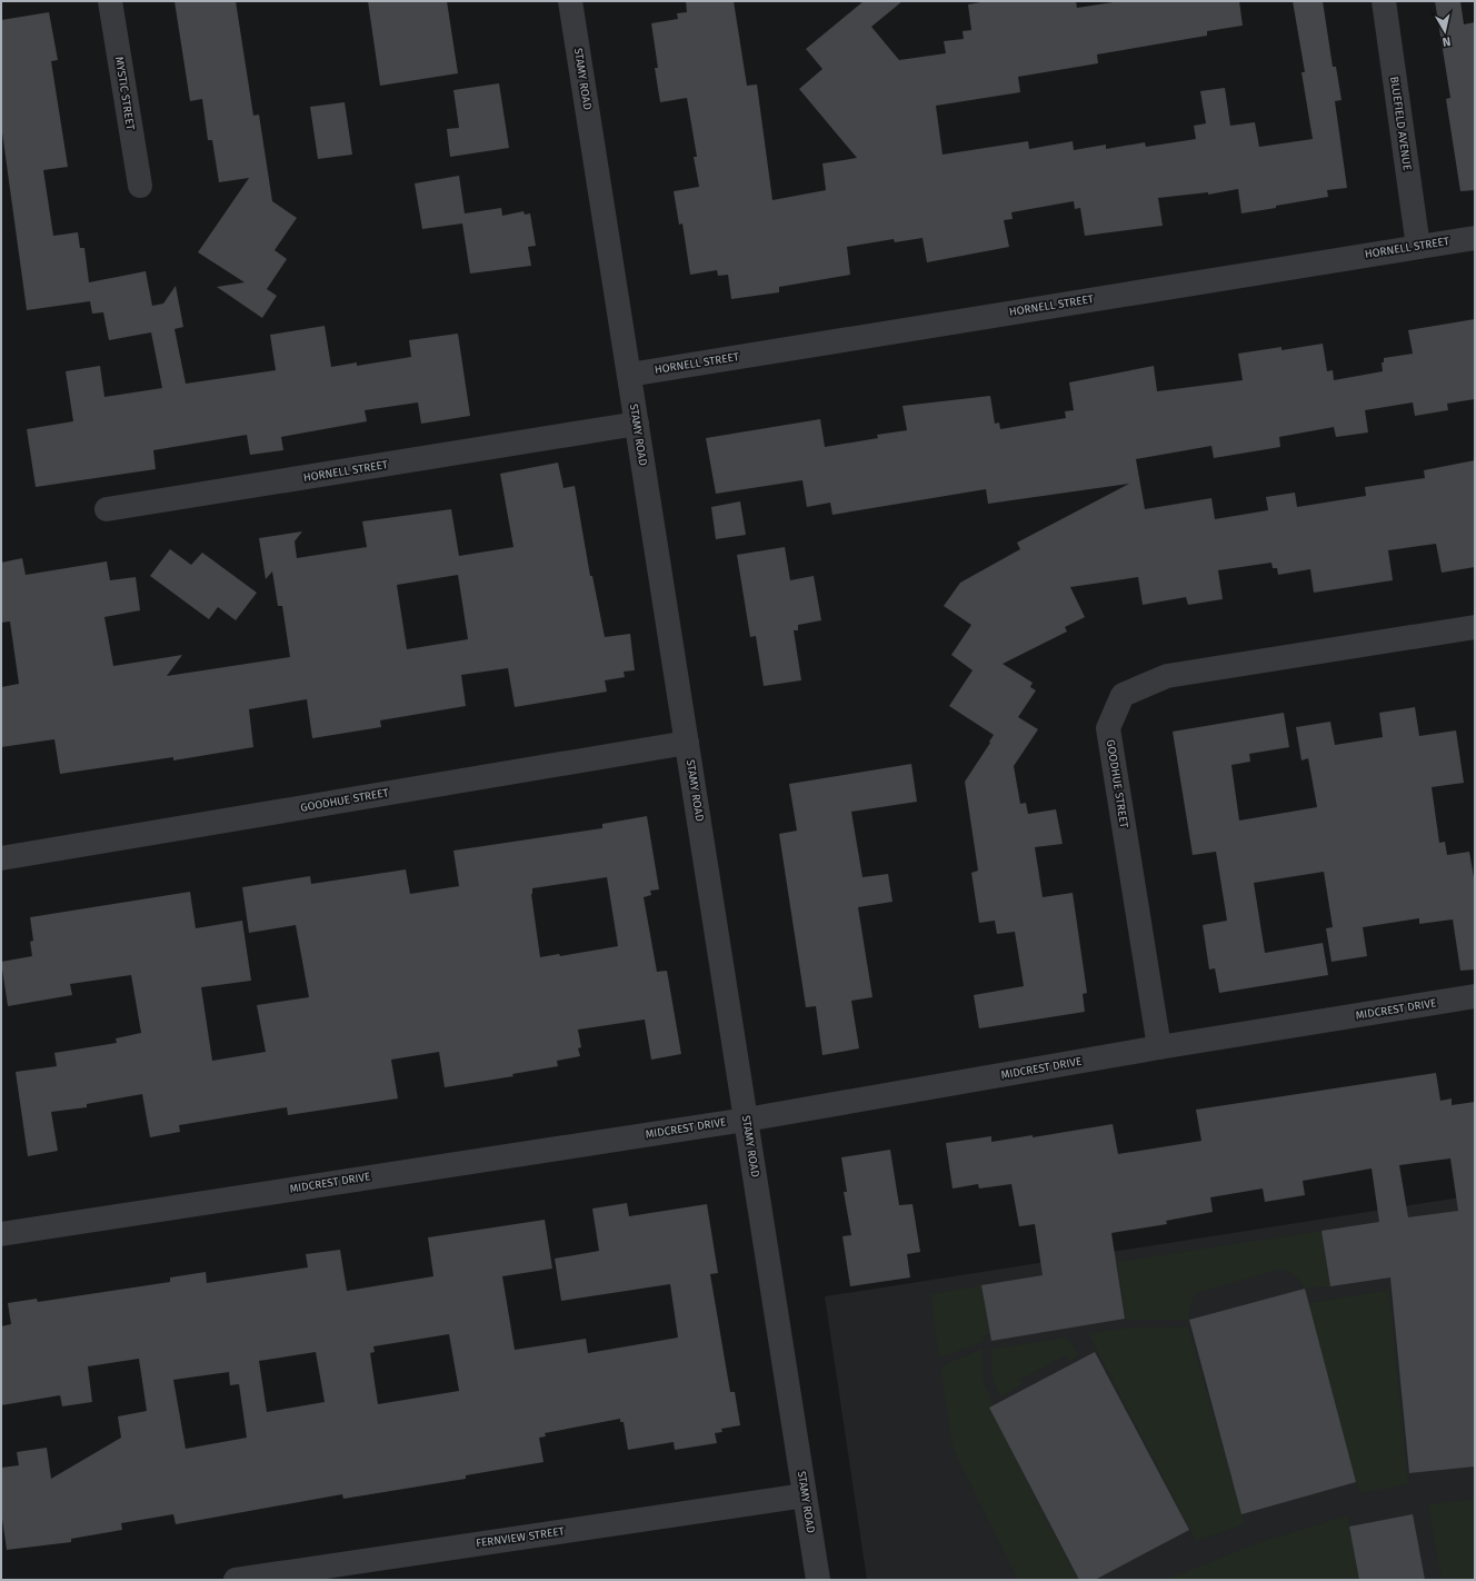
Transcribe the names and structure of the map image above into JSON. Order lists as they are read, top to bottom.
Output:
{
  "streets": {
    "street": [
      "STAMY ROAD",
      "MYSTIC STREET",
      "BLUEFIELD AVENUE",
      "HORNELL STREET",
      "GOODHUE STREET",
      "MIDCREST DRIVE",
      "FERNVIEW STREET"
    ]
  },
  "crossings": [
    ["STAMY ROAD", "HORNELL STREET"],
    ["STAMY ROAD", "GOODHUE STREET"],
    ["STAMY ROAD", "MIDCREST DRIVE"],
    ["STAMY ROAD", "FERNVIEW STREET"],
    ["BLUEFIELD AVENUE", "HORNELL STREET"],
    ["GOODHUE STREET", "MIDCREST DRIVE"]
  ],
  "north": "bottom"
}
